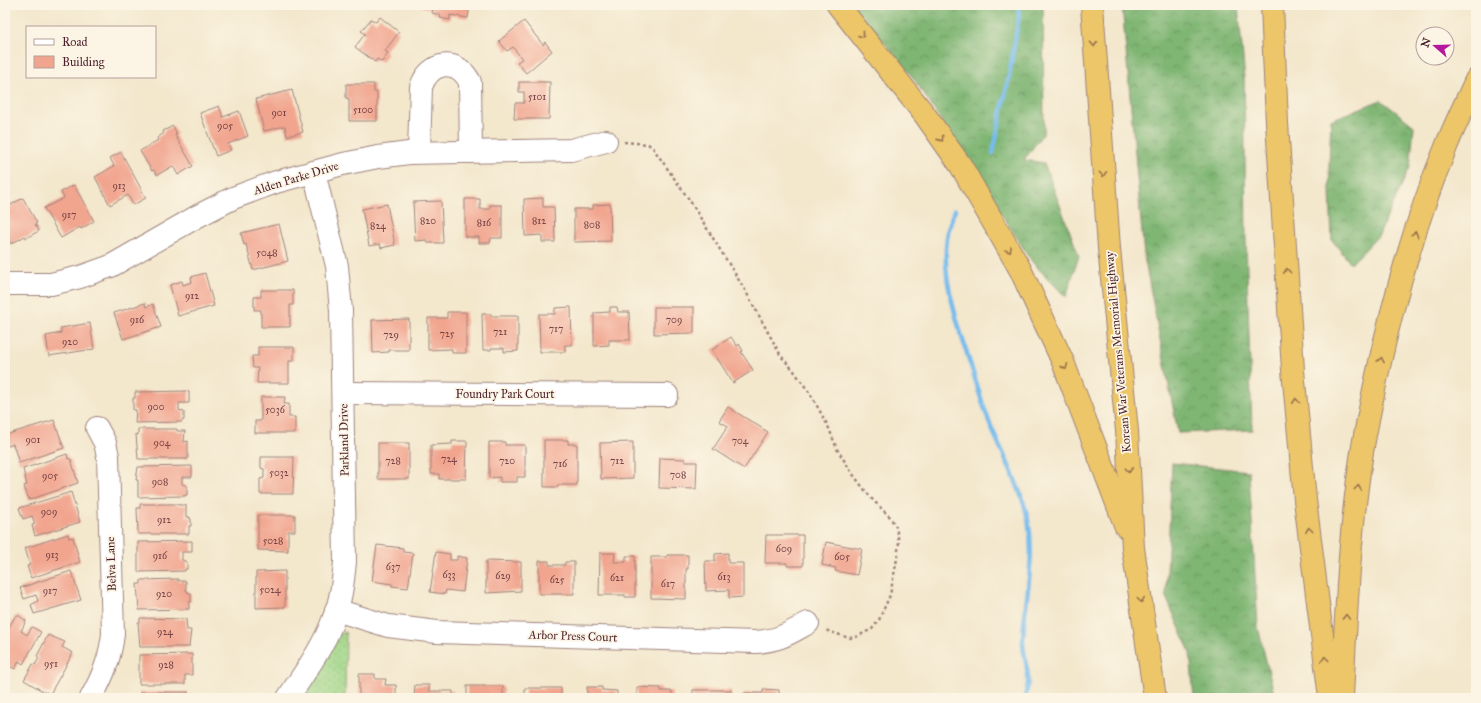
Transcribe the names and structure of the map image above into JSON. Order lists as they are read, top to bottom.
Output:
{
  "streets": {
    "highway": ["Korean War Veterans Memorial Highway"],
    "street": [
      "Alden Parke Drive",
      "Foundry Park Court",
      "Parkland Drive",
      "Belva Lane",
      "Arbor Press Court"
    ]
  },
  "crossings": [
    ["Alden Parke Drive", "Parkland Drive"],
    ["Foundry Park Court", "Parkland Drive"],
    ["Parkland Drive", "Arbor Press Court"]
  ],
  "house_numbers": [
    "5101",
    "5100",
    "901",
    "905",
    "913",
    "917",
    "820",
    "812",
    "816",
    "808",
    "824",
    "5048",
    "912",
    "916",
    "709",
    "717",
    "721",
    "725",
    "729",
    "920",
    "900",
    "5036",
    "901",
    "704",
    "904",
    "724",
    "728",
    "720",
    "712",
    "716",
    "5032",
    "708",
    "905",
    "908",
    "909",
    "912",
    "5028",
    "609",
    "913",
    "916",
    "605",
    "637",
    "633",
    "629",
    "613",
    "621",
    "625",
    "617",
    "5024",
    "917",
    "920",
    "924",
    "951",
    "928"
  ],
  "legend": ["Road", "Building"],
  "north": "left"
}
